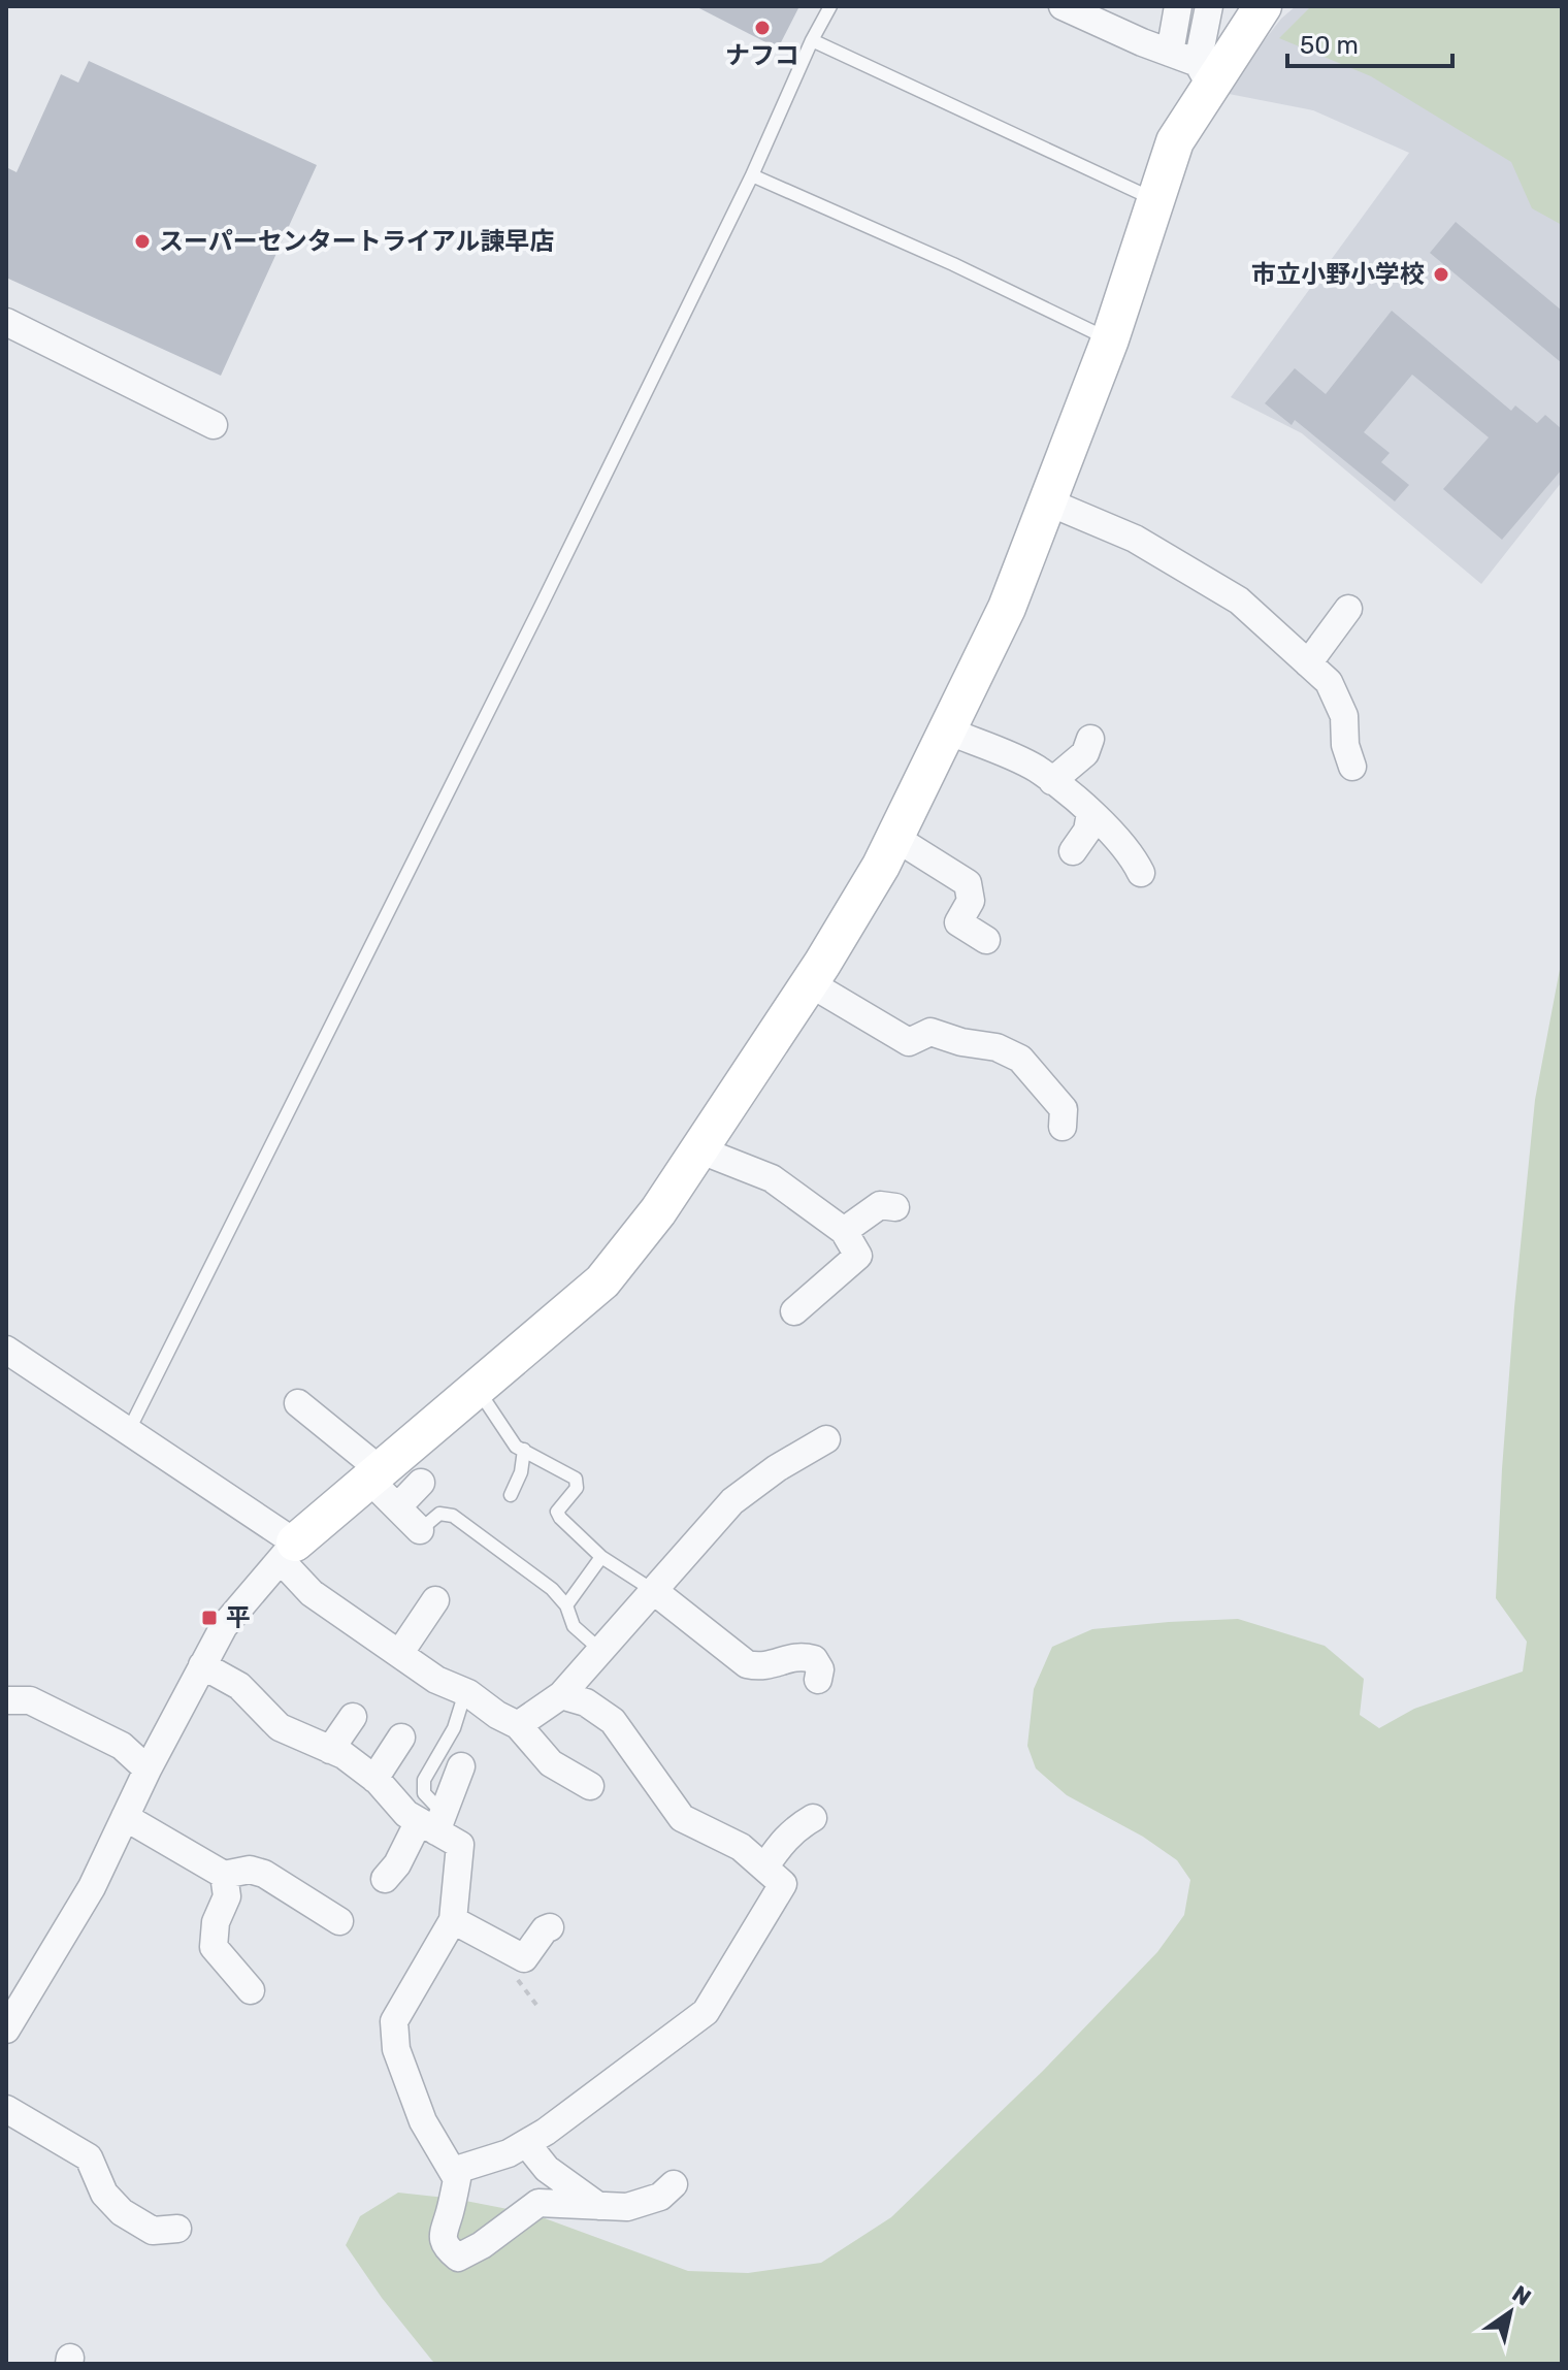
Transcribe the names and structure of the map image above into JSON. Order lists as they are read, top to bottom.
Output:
{
  "places": {
    "other": ["ナフコ", "スーパーセンタートライアル諫早店", "市立小野小学校"],
    "transit": ["平"]
  },
  "scale_bar": "50 m",
  "north": "top right"
}
